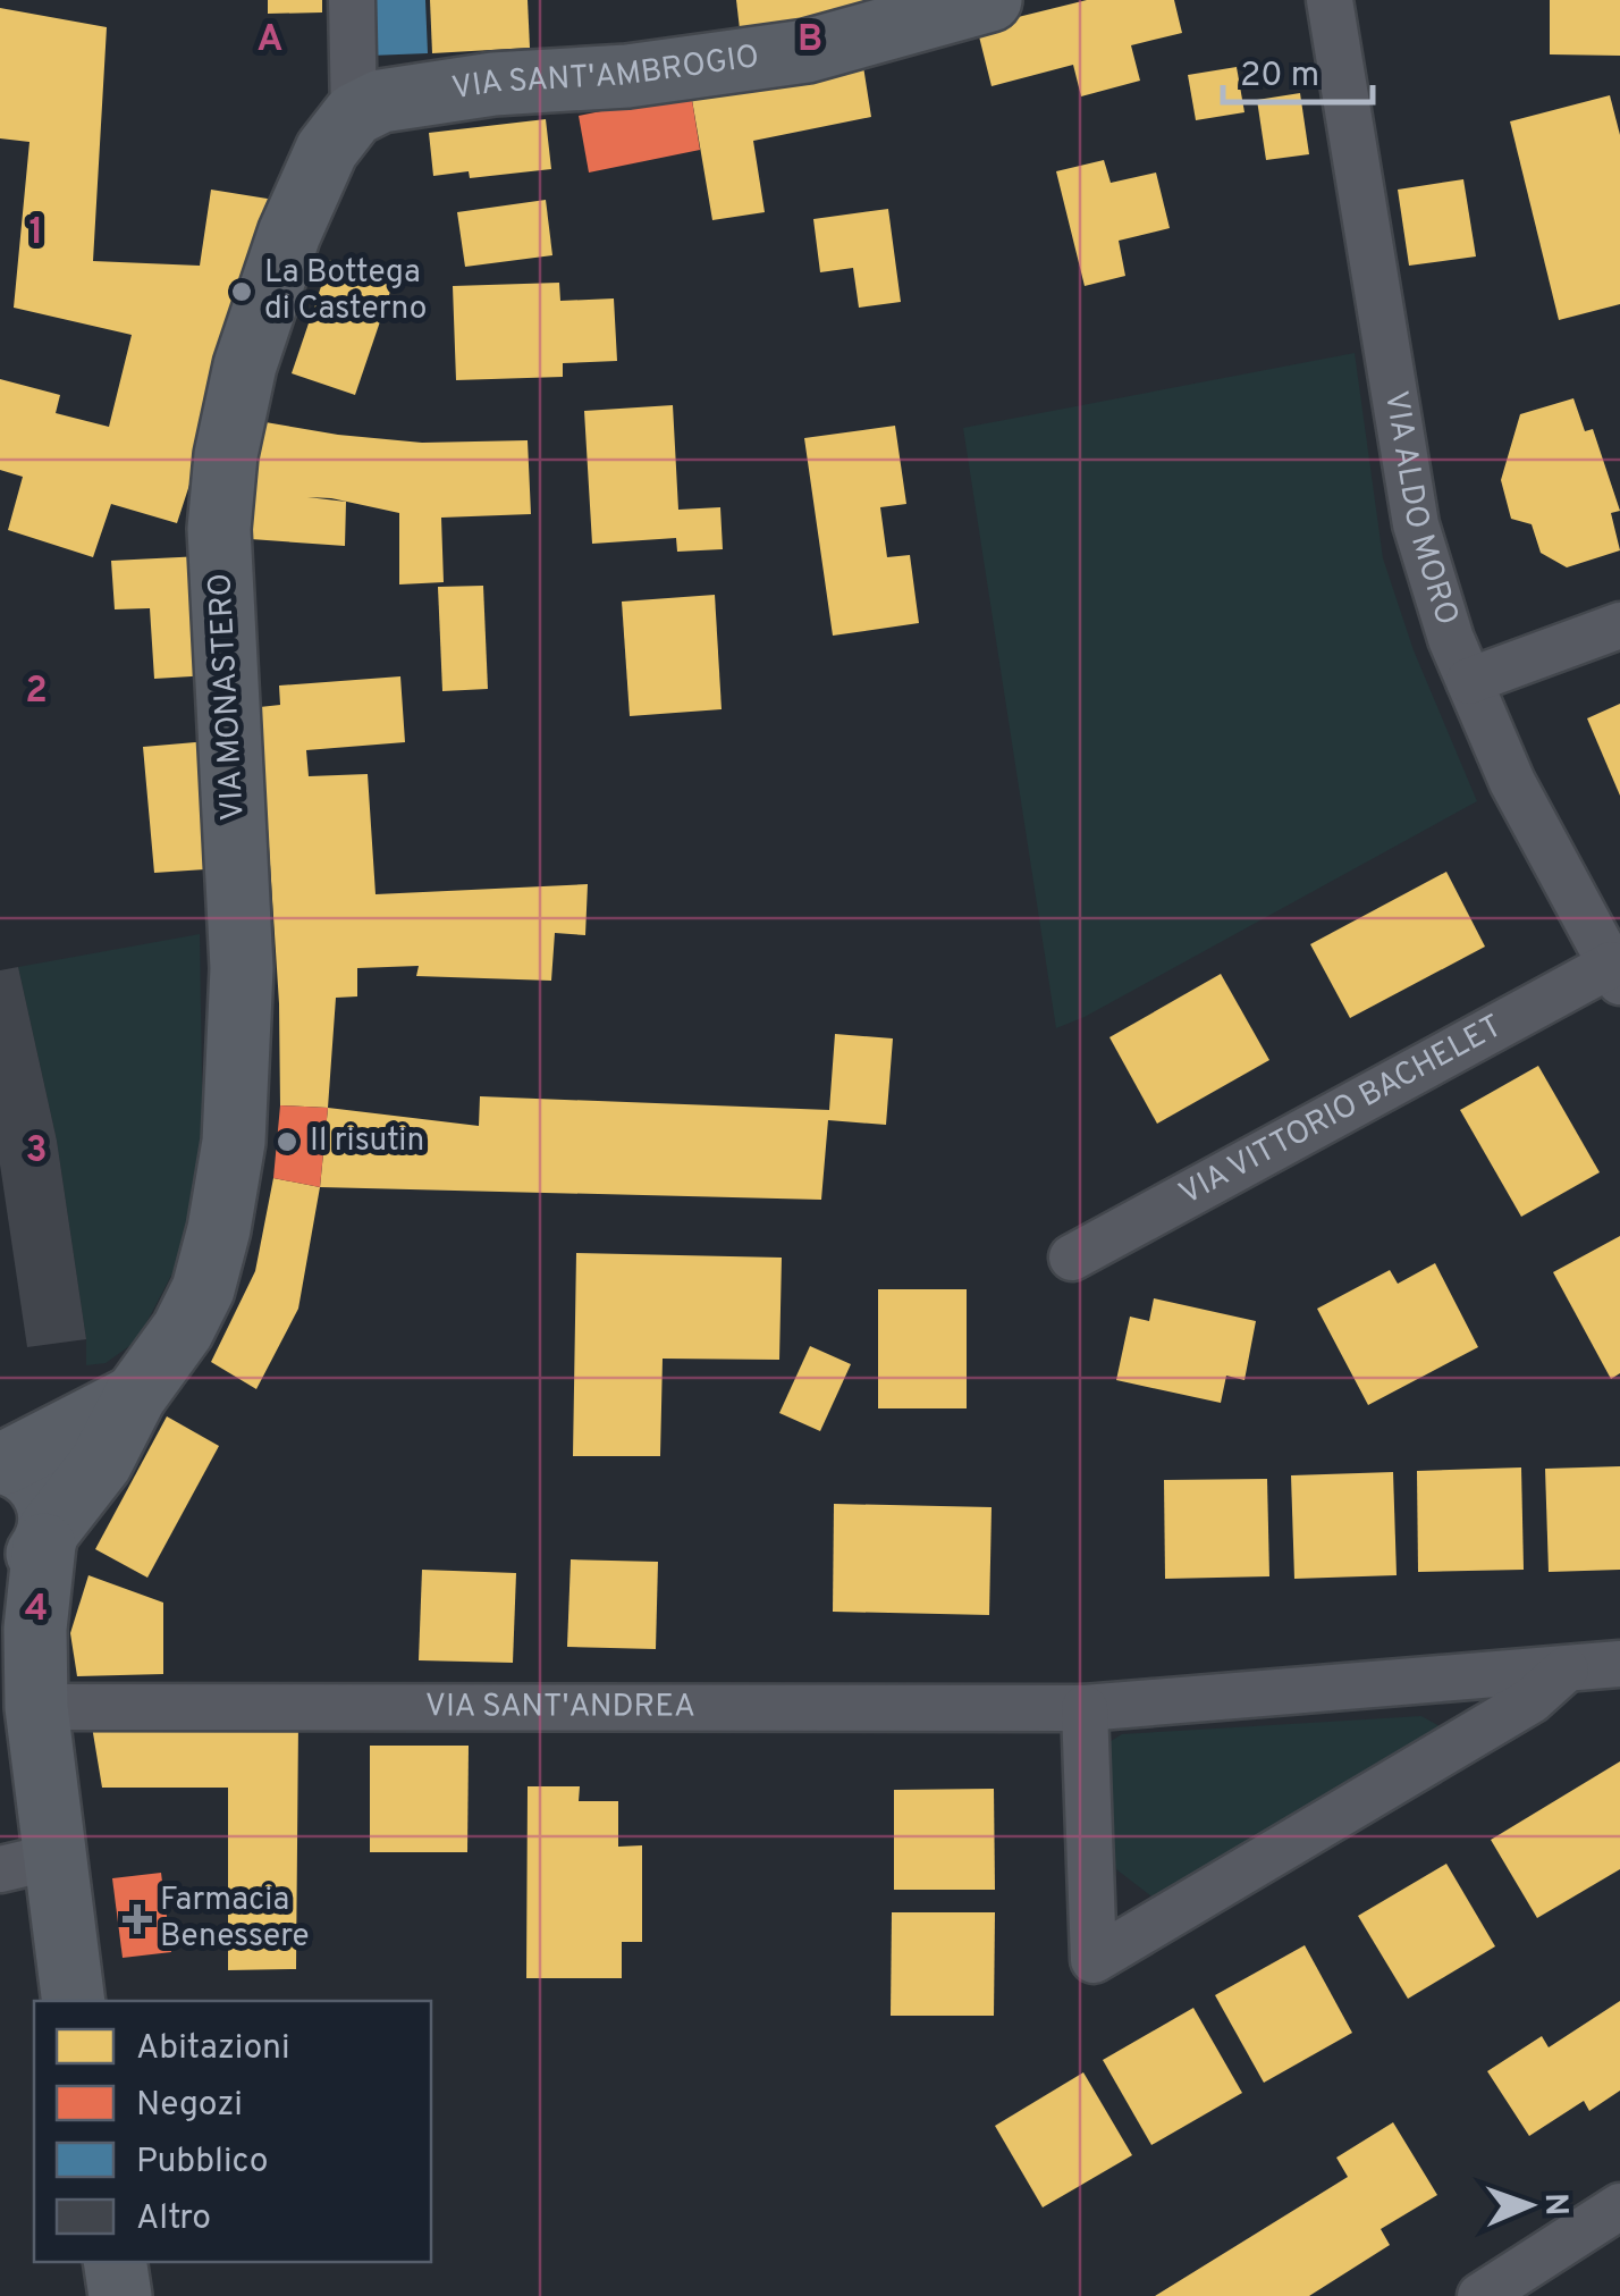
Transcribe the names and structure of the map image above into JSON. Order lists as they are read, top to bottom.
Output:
{
  "streets": {
    "street": [
      "VIA SANT'AMBROGIO",
      "VIA ALDO MORO",
      "VIA MONASTERO",
      "VIA VITTORIO BACHELET",
      "VIA SANT'ANDREA"
    ]
  },
  "crossings": [
    ["VIA SANT'AMBROGIO", "VIA MONASTERO"],
    ["VIA ALDO MORO", "VIA VITTORIO BACHELET"]
  ],
  "places": {
    "other": ["La Bottega di Casterno", "Il risutin"],
    "health": ["Farmacia Benessere"]
  },
  "legend": [
    "Abitazioni",
    "Negozi",
    "Pubblico",
    "Altro"
  ],
  "scale_bar": "20 m",
  "north": "right",
  "grid": {
    "columns": ["A", "B"],
    "rows": [
      "1",
      "2",
      "3",
      "4"
    ]
  }
}
